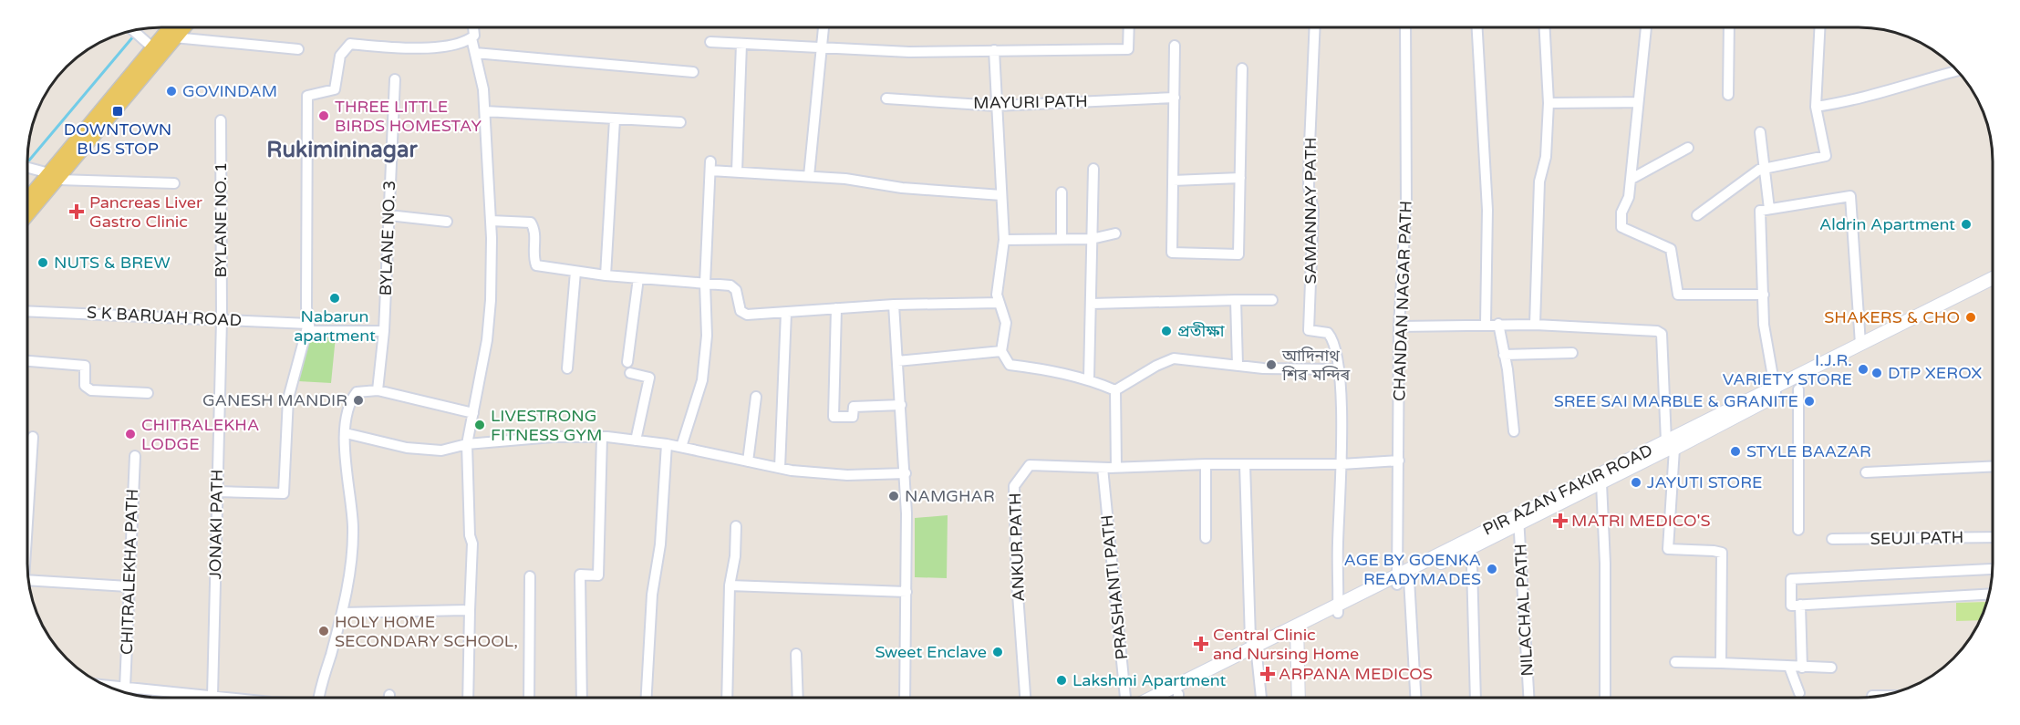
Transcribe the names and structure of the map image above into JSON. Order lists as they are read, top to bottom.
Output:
{
  "streets": {
    "main road": ["PIR AZAN FAKIR ROAD"],
    "street": [
      "MAYURI PATH",
      "SAMANNAY PATH",
      "BYLANE NO. 1",
      "BYLANE NO. 3",
      "CHANDAN NAGAR PATH",
      "S K BARUAH ROAD",
      "JONAKI PATH",
      "SEUJI PATH",
      "ANKUR PATH",
      "CHITRALEKHA PATH",
      "PRASHANTI PATH",
      "NILACHAL PATH"
    ]
  },
  "crossings": [
    ["SAMANNAY PATH", "PIR AZAN FAKIR ROAD"],
    ["BYLANE NO. 1", "S K BARUAH ROAD"],
    ["BYLANE NO. 1", "JONAKI PATH"],
    ["BYLANE NO. 3", "S K BARUAH ROAD"],
    ["CHANDAN NAGAR PATH", "PIR AZAN FAKIR ROAD"],
    ["S K BARUAH ROAD", "JONAKI PATH"],
    ["PIR AZAN FAKIR ROAD", "NILACHAL PATH"],
    ["ANKUR PATH", "PRASHANTI PATH"]
  ],
  "districts": ["Rukimininagar"],
  "places": {
    "other": [
      "GOVINDAM",
      "THREE LITTLE BIRDS HOMESTAY",
      "Aldrin Apartment",
      "NUTS & BREW",
      "Nabarun apartment",
      "SHAKERS & CHO",
      "প্রতীক্ষা",
      "আদিনাথ শিৱ মন্দিৰ",
      "I.J.R. VARIETY STORE",
      "DTP XEROX",
      "GANESH MANDIR",
      "SREE SAI MARBLE & GRANITE",
      "LIVESTRONG FITNESS GYM",
      "CHITRALEKHA LODGE",
      "STYLE BAAZAR",
      "JAYUTI STORE",
      "NAMGHAR",
      "AGE BY GOENKA READYMADES",
      "HOLY HOME SECONDARY SCHOOL,",
      "Sweet Enclave",
      "Lakshmi Apartment"
    ],
    "transit": ["DOWNTOWN BUS STOP"],
    "health": [
      "Pancreas Liver Gastro Clinic",
      "MATRI MEDICO'S",
      "Central Clinic and Nursing Home",
      "ARPANA MEDICOS"
    ]
  }
}
